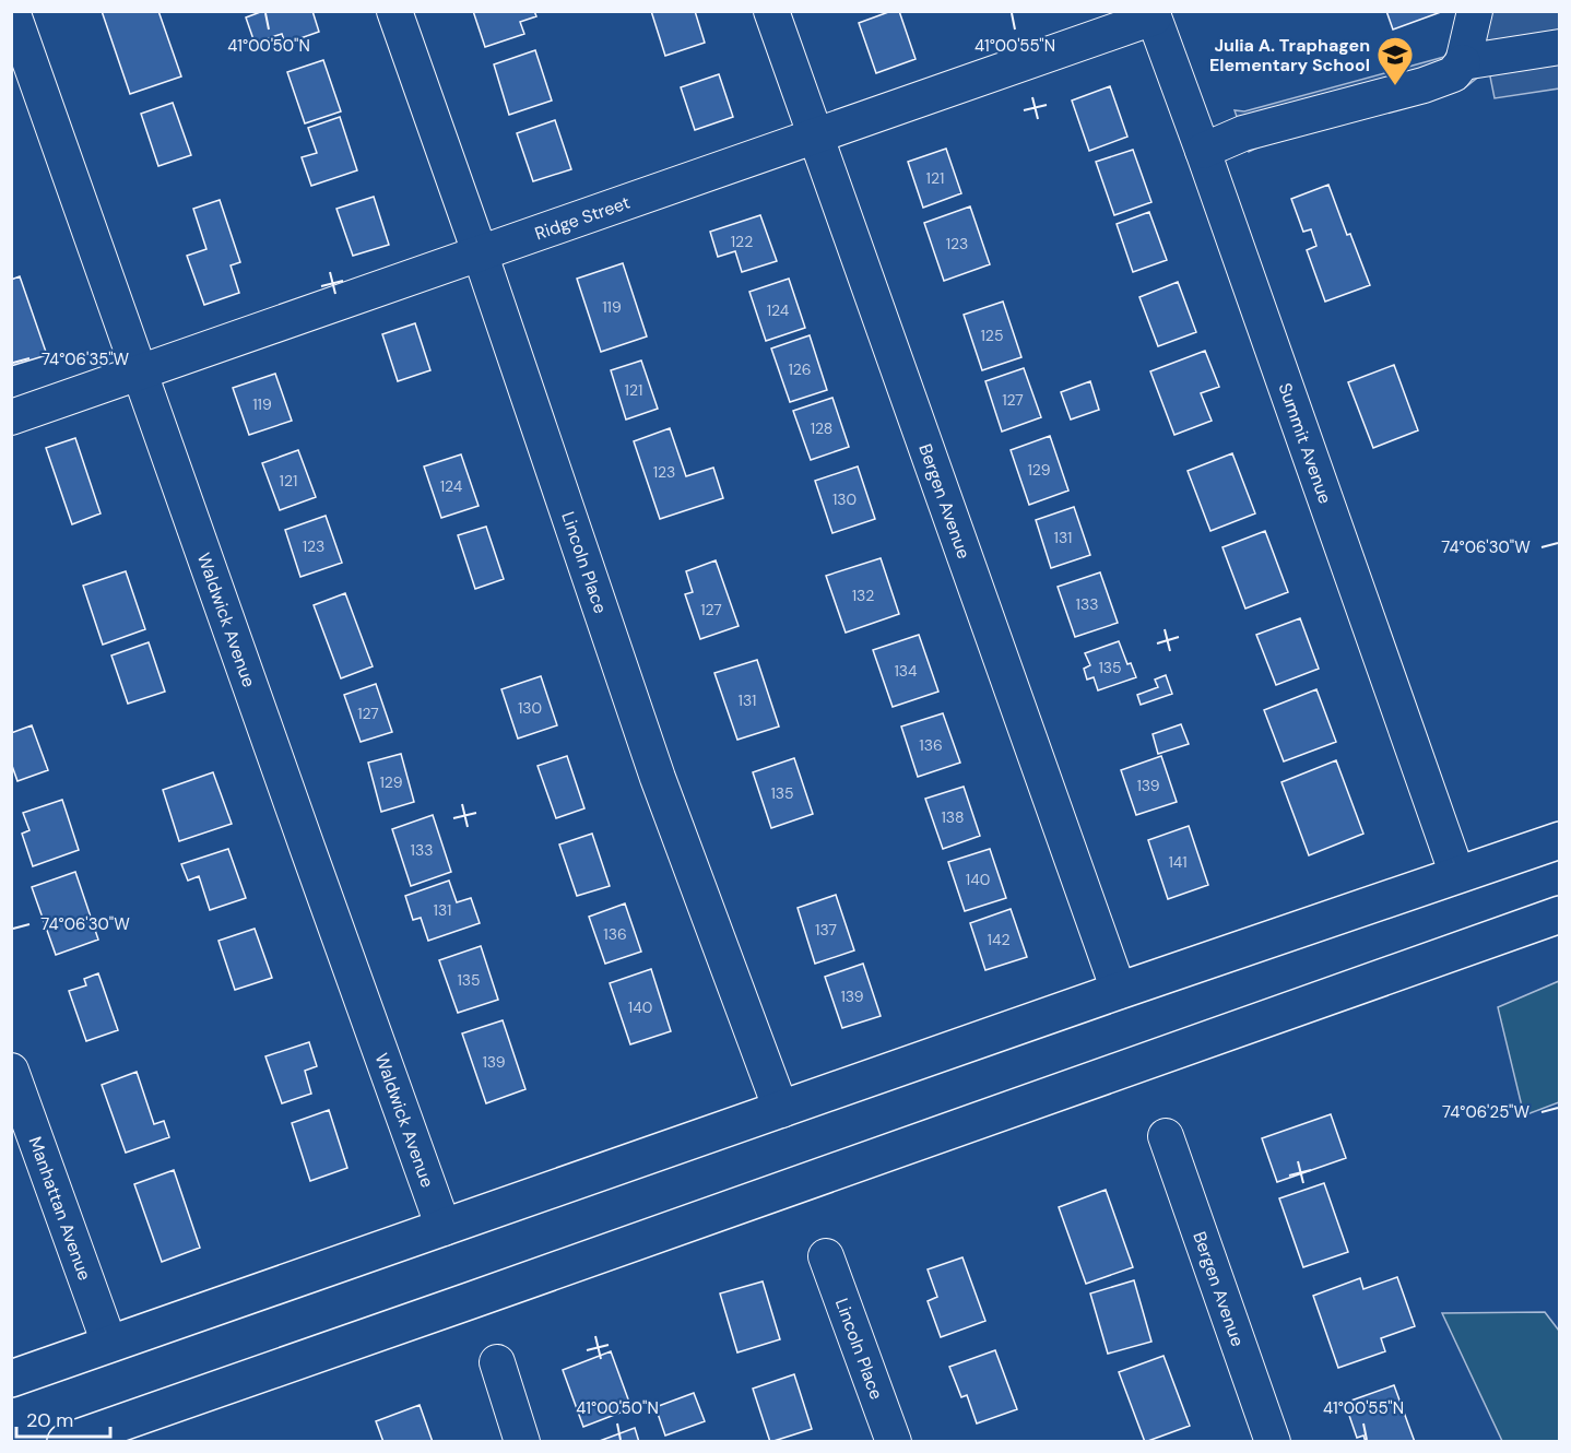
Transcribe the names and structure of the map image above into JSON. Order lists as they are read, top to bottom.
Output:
{
  "streets": {
    "street": [
      "Ridge Street",
      "Summit Avenue",
      "Bergen Avenue",
      "Lincoln Place",
      "Waldwick Avenue",
      "Manhattan Avenue"
    ]
  },
  "crossings": [
    ["Ridge Street", "Summit Avenue"],
    ["Ridge Street", "Bergen Avenue"],
    ["Ridge Street", "Lincoln Place"],
    ["Ridge Street", "Waldwick Avenue"]
  ],
  "places": {
    "school or university": ["Julia A. Traphagen Elementary School"]
  },
  "house_numbers": [
    "121",
    "122",
    "123",
    "119",
    "124",
    "125",
    "126",
    "121",
    "127",
    "119",
    "128",
    "129",
    "123",
    "121",
    "124",
    "130",
    "131",
    "123",
    "132",
    "133",
    "127",
    "135",
    "134",
    "131",
    "130",
    "127",
    "136",
    "129",
    "139",
    "135",
    "138",
    "133",
    "141",
    "140",
    "131",
    "137",
    "136",
    "142",
    "135",
    "139",
    "140",
    "139"
  ],
  "scale_bar": "20 m",
  "coordinates": [
    "41°00'50\"N",
    "41°00'55\"N",
    "74°06'35\"W",
    "74°06'30\"W",
    "74°06'25\"W"
  ]
}
